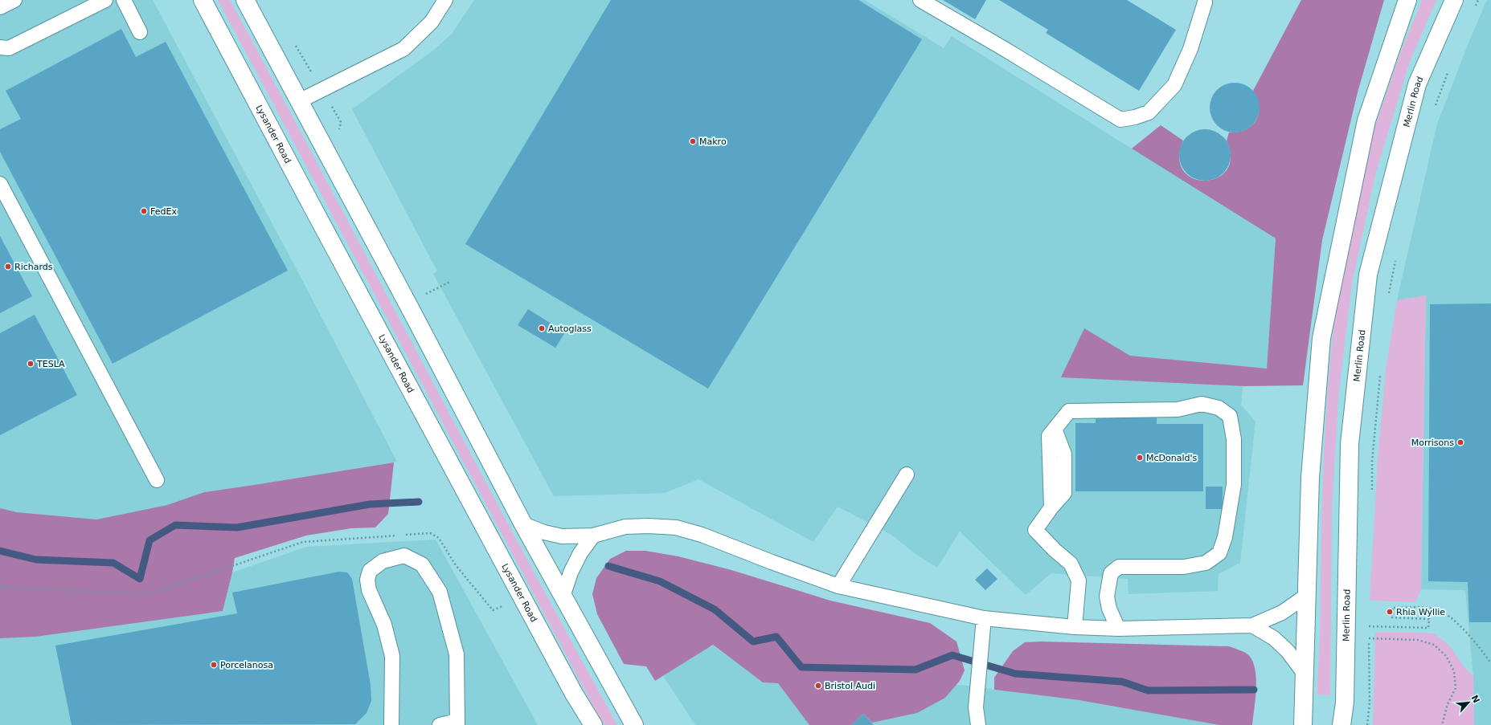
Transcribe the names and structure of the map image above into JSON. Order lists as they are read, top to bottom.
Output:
{
  "streets": {
    "street": ["Merlin Road", "Lysander Road"]
  },
  "places": [
    "Makro",
    "FedEx",
    "Richards",
    "Autoglass",
    "TESLA",
    "Morrisons",
    "McDonald's",
    "Rhia Wyllie",
    "Porcelanosa",
    "Bristol Audi"
  ],
  "north": "top right"
}
